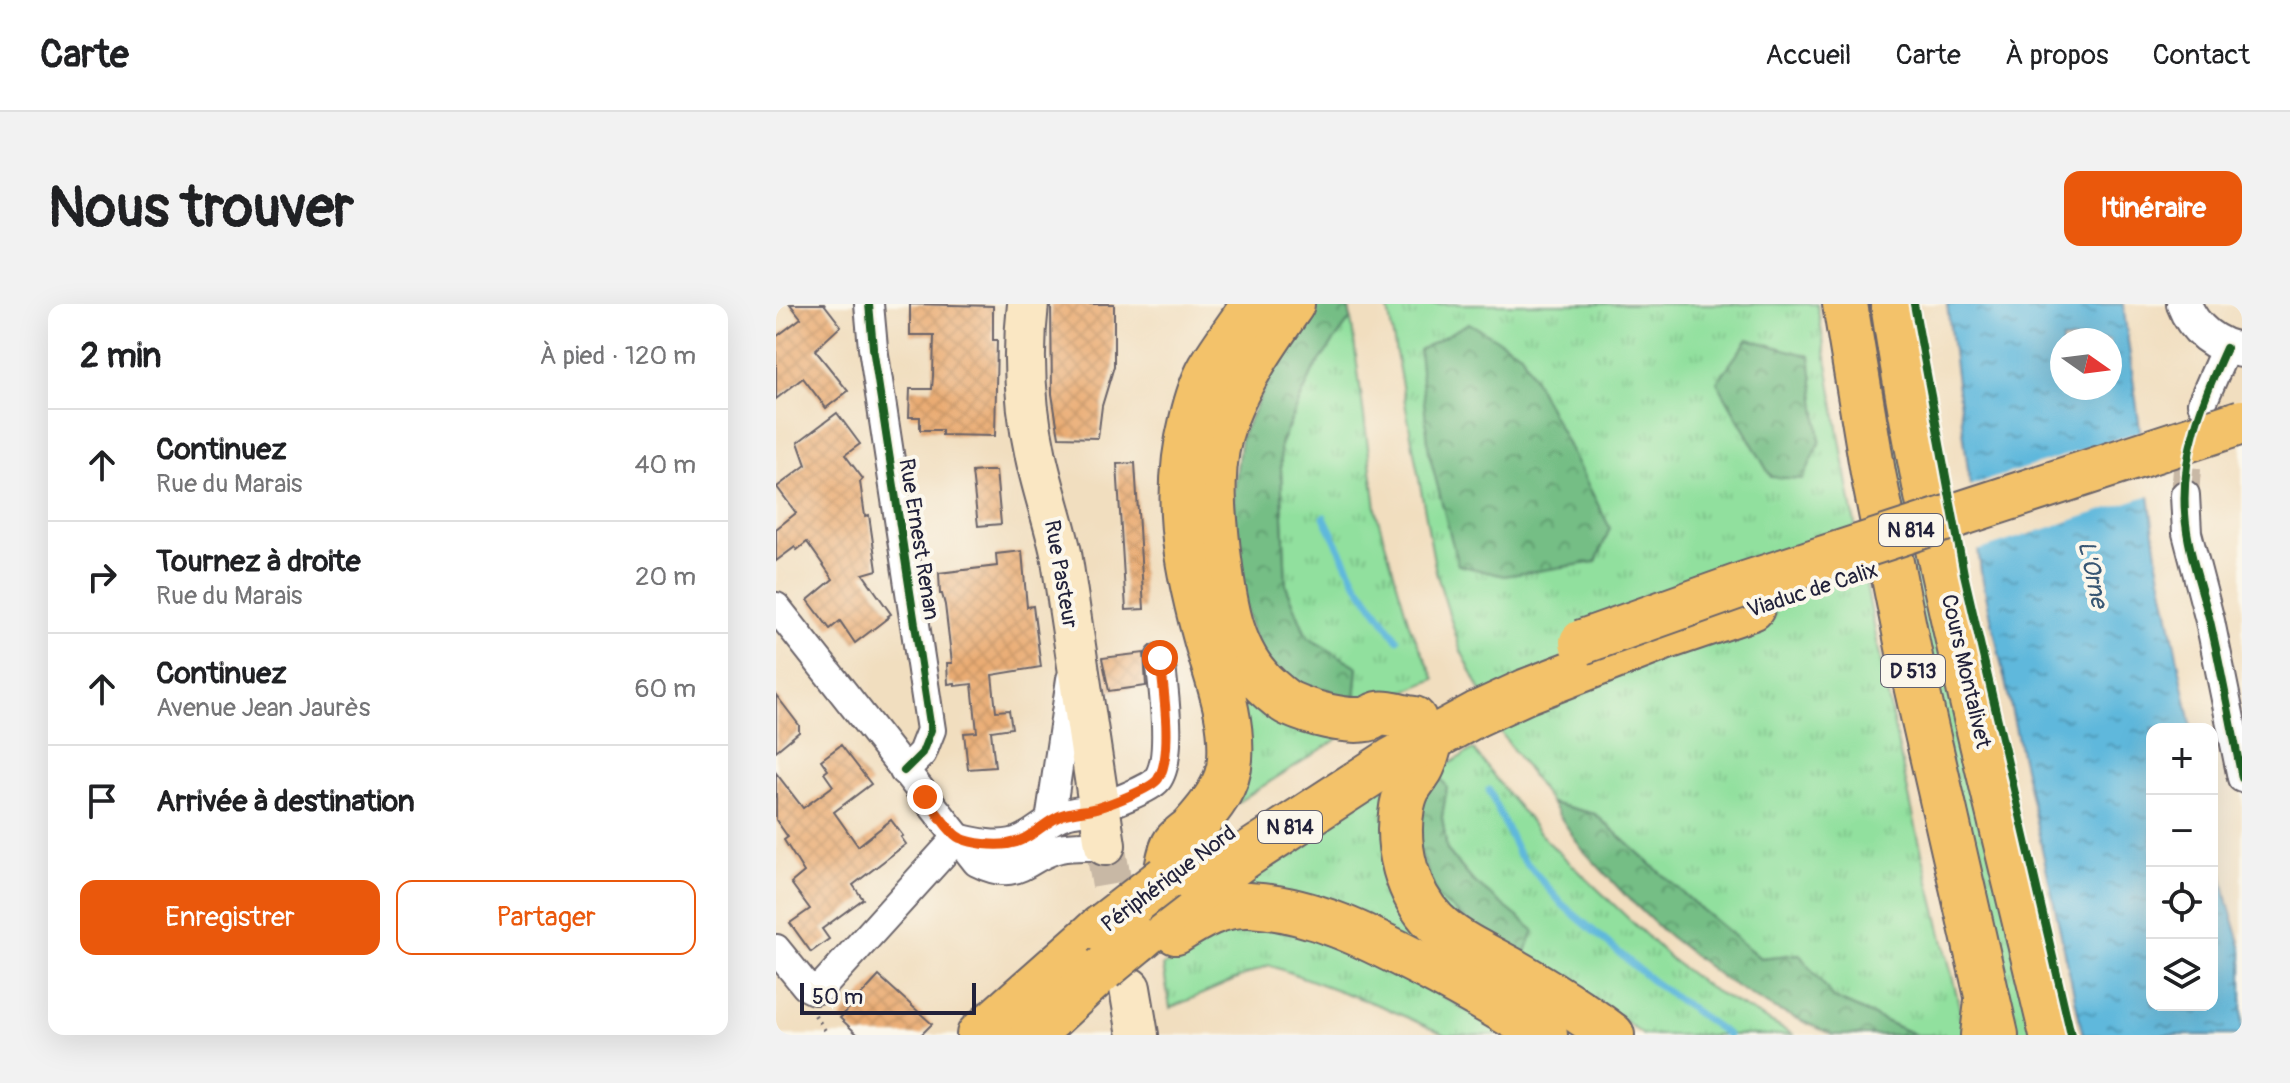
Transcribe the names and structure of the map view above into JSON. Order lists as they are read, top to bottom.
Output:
{
  "streets": {
    "main road": [
      "N 814",
      "Rue Pasteur",
      "Viaduc de Calix",
      "D 513",
      "Cours Montalivet",
      "Périphérique Nord"
    ],
    "street": ["Rue Ernest Renan"]
  },
  "crossings": [
    ["Viaduc de Calix", "Périphérique Nord"]
  ],
  "water": ["L'Orne"],
  "scale_bar": "50 m",
  "north": "right",
  "page": {
    "header": "Carte",
    "nav": [
      "Accueil",
      "Carte",
      "À propos",
      "Contact"
    ],
    "buttons": [
      "Itinéraire",
      ["Enregistrer", "Partager"]
    ],
    "title": "Nous trouver",
    "heading": ["2 min", "À pied · 120 m"],
    "list": [
      ["Continuez", "Rue du Marais", "40 m"],
      ["Tournez à droite", "Rue du Marais", "20 m"],
      ["Continuez", "Avenue Jean Jaurès", "60 m"],
      "Arrivée à destination"
    ],
    "map_buttons": ["+", "−"],
    "scale": "50 m"
  }
}
